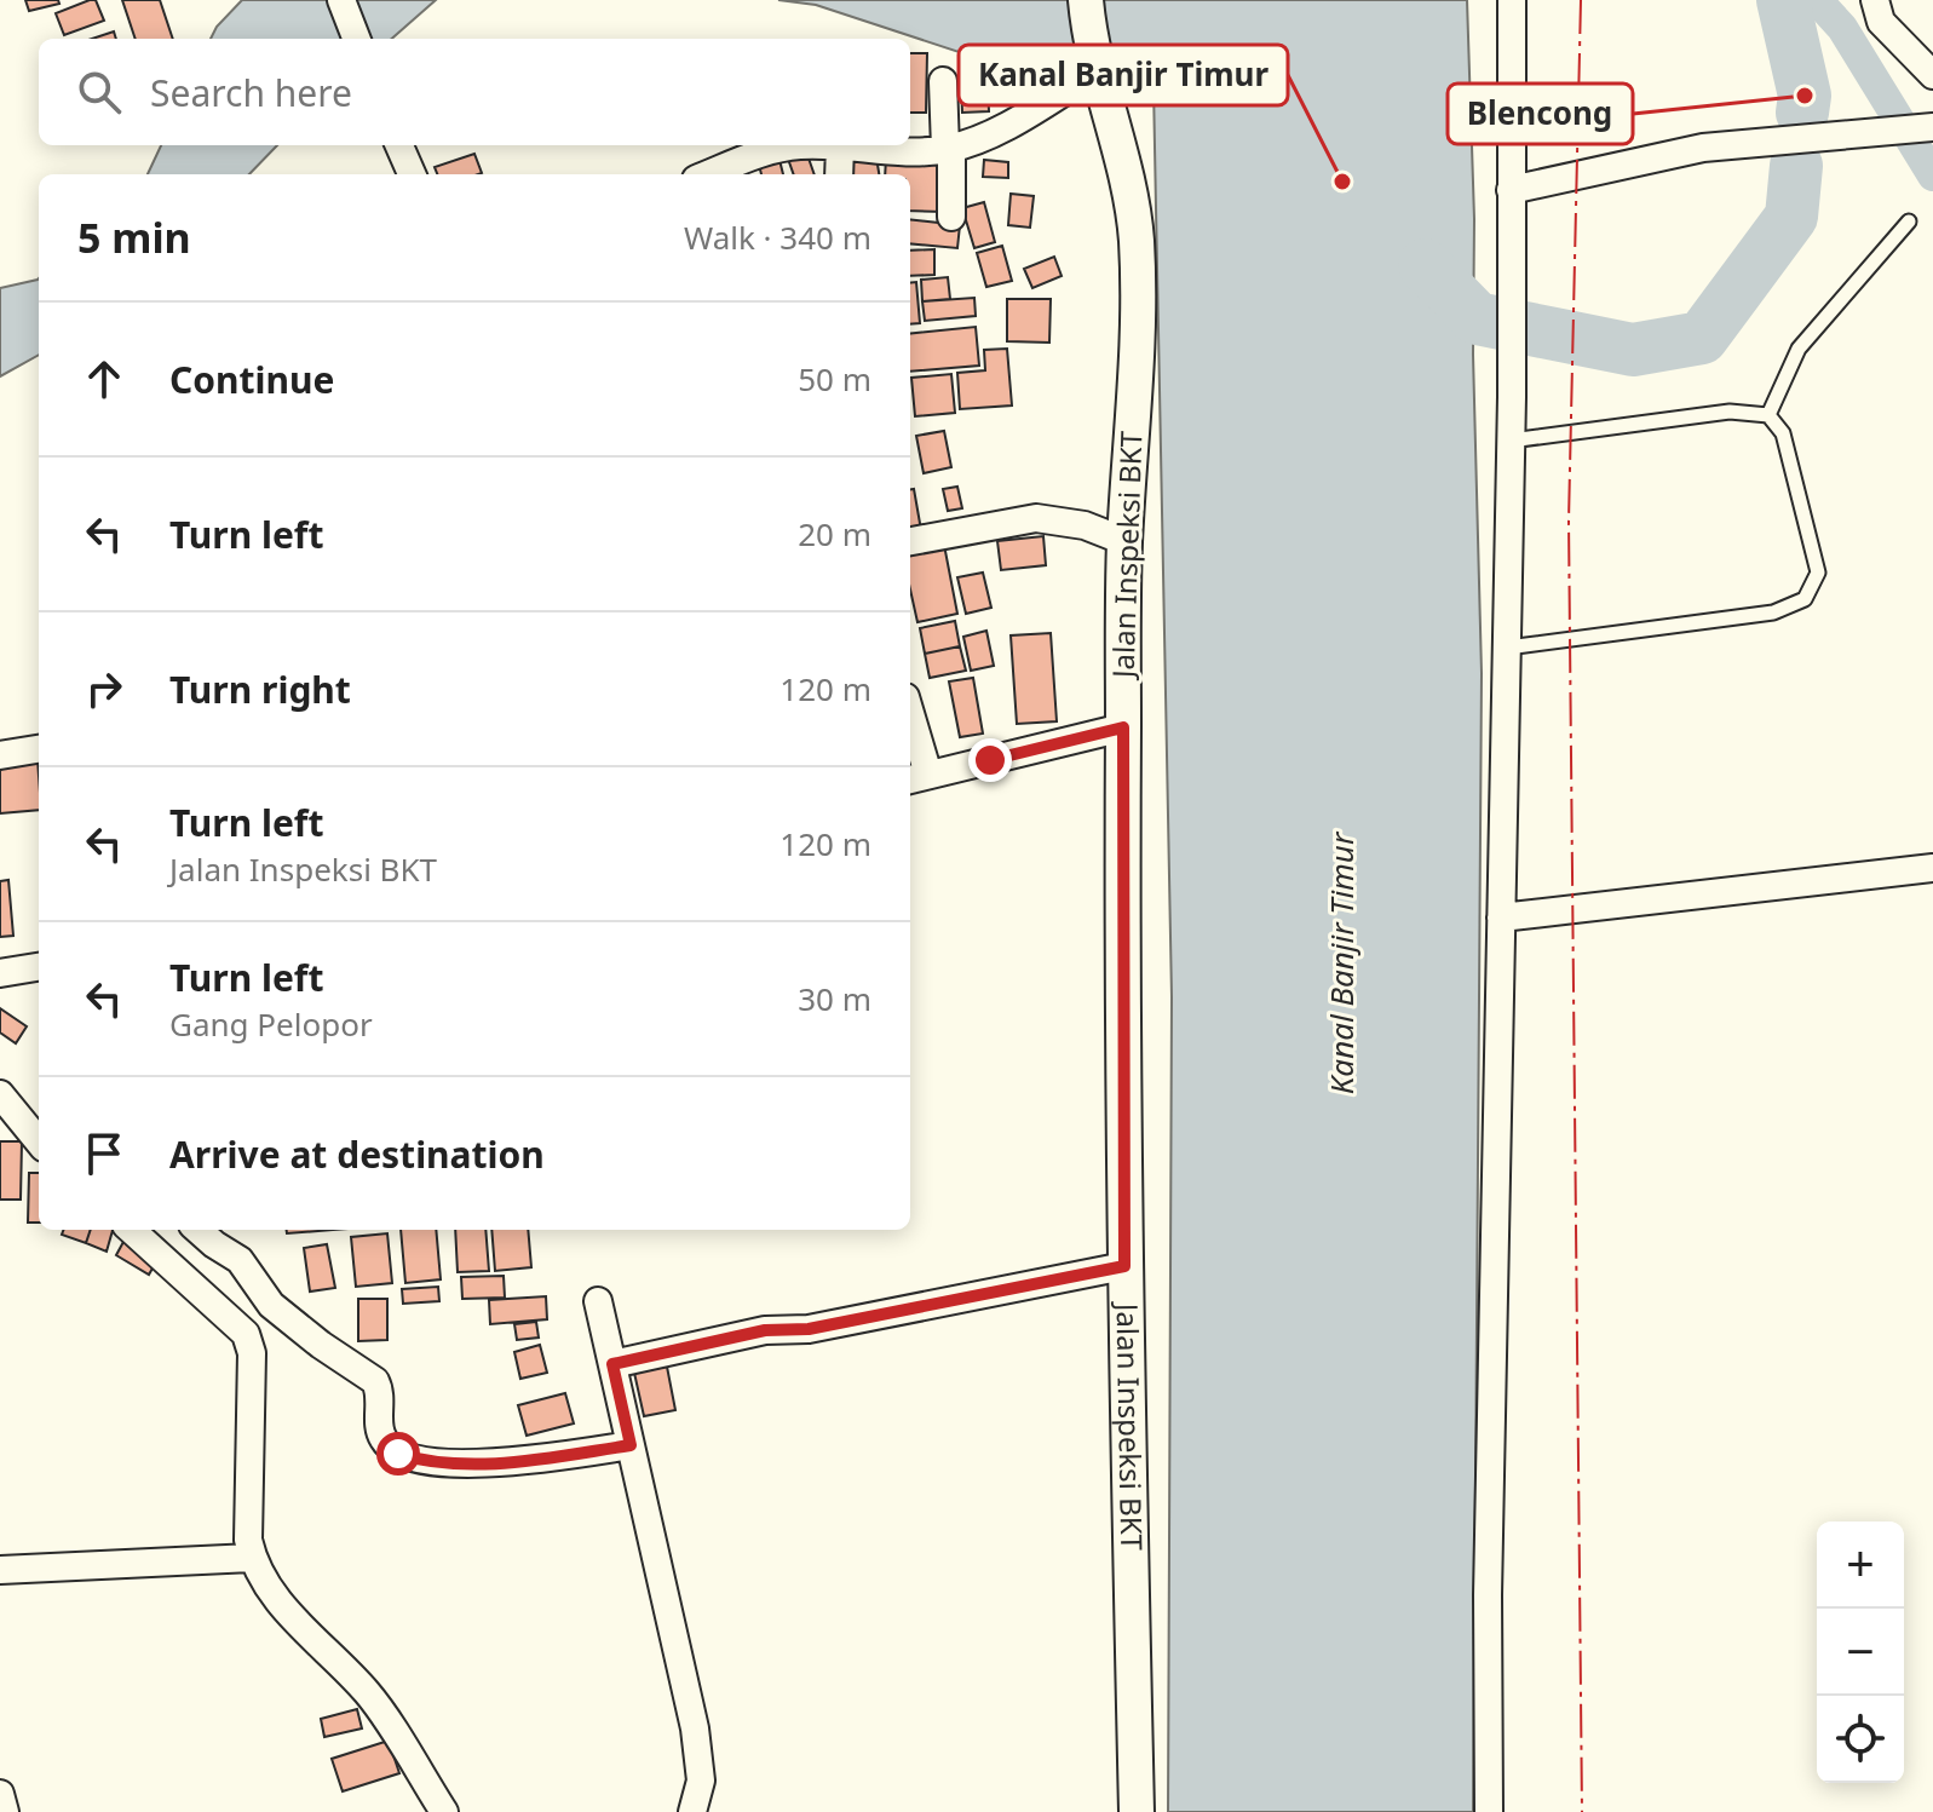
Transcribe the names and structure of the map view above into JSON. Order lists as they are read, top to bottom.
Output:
{
  "streets": {
    "street": ["Jalan Inspeksi BKT"]
  },
  "water": ["Kanal Banjir Timur"],
  "places": ["Blencong", "Kanal Banjir Timur"],
  "page": {
    "search": "Search here",
    "heading": ["5 min", "Walk · 340 m"],
    "list": [
      ["Continue", "50 m"],
      ["Turn left", "20 m"],
      ["Turn right", "120 m"],
      ["Turn left", "Jalan Inspeksi BKT", "120 m"],
      ["Turn left", "Gang Pelopor", "30 m"],
      "Arrive at destination"
    ],
    "map_buttons": ["+", "−"]
  }
}
